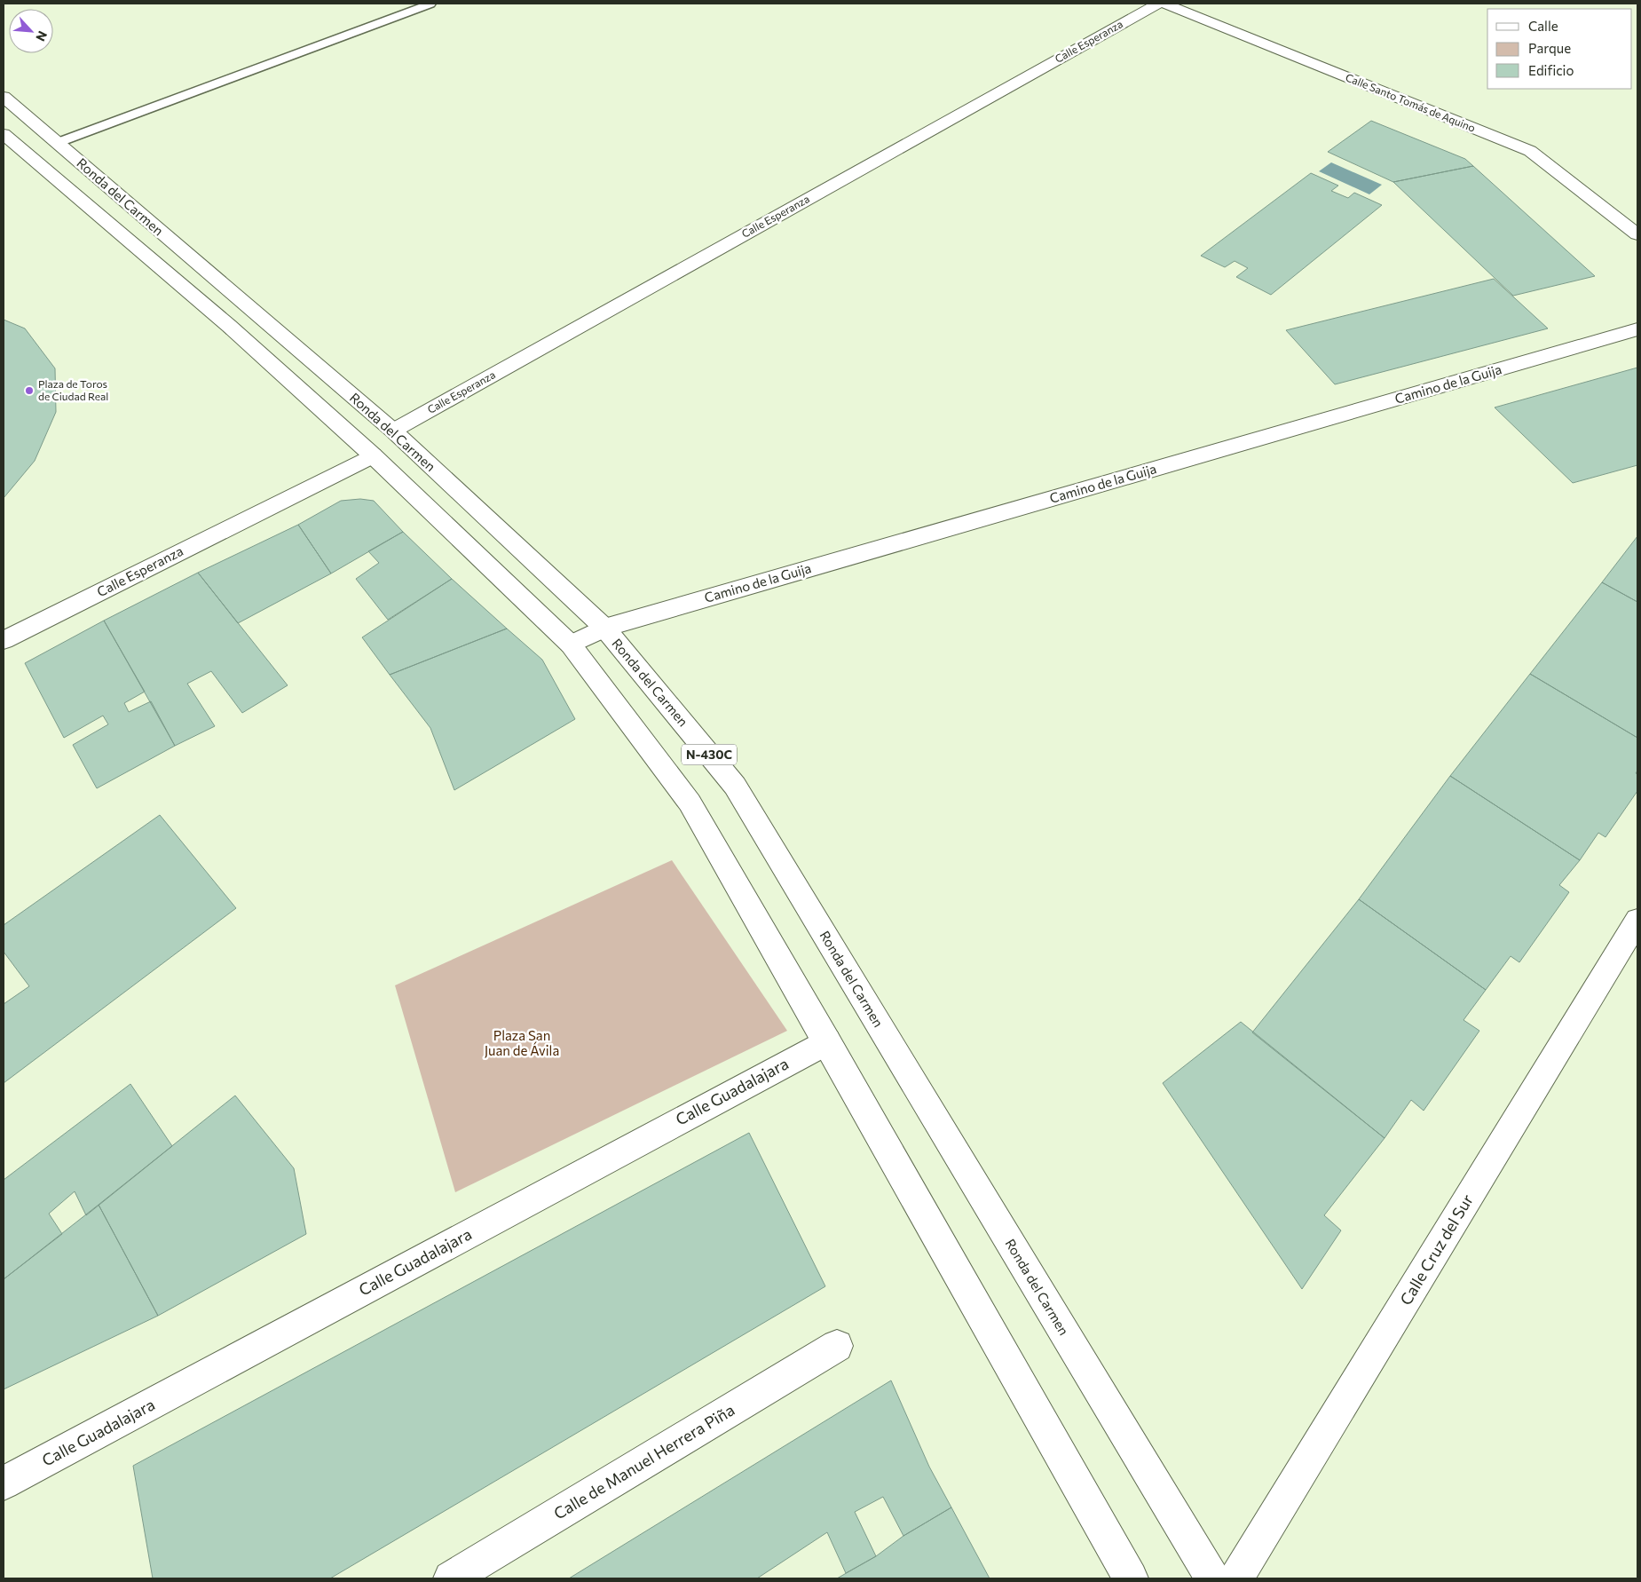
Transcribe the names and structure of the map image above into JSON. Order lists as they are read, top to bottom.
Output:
{
  "streets": {
    "main road": [
      "Calle Esperanza",
      "Calle Santo Tomás de Aquino",
      "Ronda del Carmen",
      "Camino de la Guija",
      "N-430C",
      "Calle Guadalajara",
      "Calle Cruz del Sur",
      "Calle de Manuel Herrera Piña"
    ]
  },
  "crossings": [
    ["Calle Esperanza", "Ronda del Carmen"],
    ["Ronda del Carmen", "Camino de la Guija"],
    ["Ronda del Carmen", "Calle Guadalajara"]
  ],
  "parks": ["Plaza San Juan de Ávila"],
  "places": ["Plaza de Toros de Ciudad Real"],
  "legend": ["Calle", "Parque", "Edificio"],
  "north": "bottom right"
}
